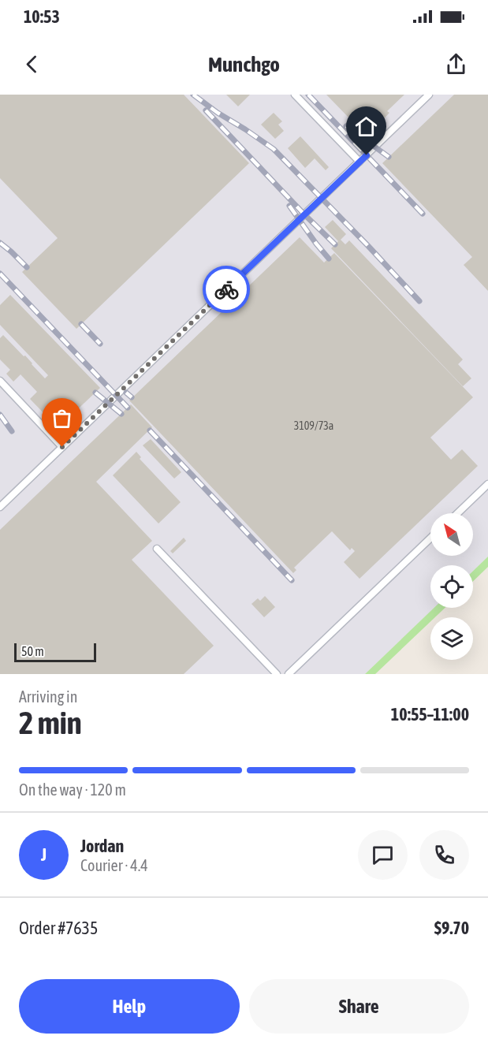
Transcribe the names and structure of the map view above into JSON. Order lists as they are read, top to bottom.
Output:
{
  "house_numbers": ["3109/73a"],
  "scale_bar": "50 m",
  "north": "top left",
  "page": {
    "status": "10:53",
    "header": "Munchgo",
    "scale": "50 m",
    "heading": ["2 min", "Arriving in", "10:55–11:00"],
    "panel": [
      "Jordan",
      "Courier · 4.4",
      "Order #7635",
      "$9.70"
    ],
    "bar": "On the way · 120 m",
    "round": "J",
    "buttons": ["Help", "Share"]
  }
}
